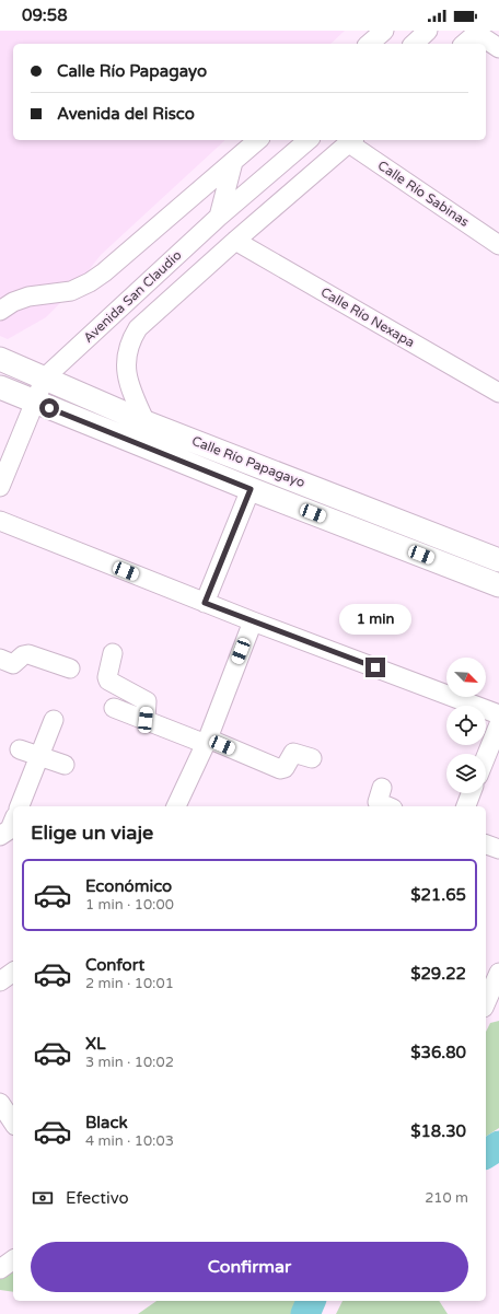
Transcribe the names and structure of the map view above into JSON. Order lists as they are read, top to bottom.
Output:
{
  "streets": {
    "main road": ["Calle Río Papagayo"],
    "street": ["Calle Río Sabinas", "Avenida San Claudio", "Calle Río Nexapa"]
  },
  "crossings": [
    ["Calle Río Sabinas", "Avenida San Claudio"],
    ["Avenida San Claudio", "Calle Río Nexapa"],
    ["Avenida San Claudio", "Calle Río Papagayo"]
  ],
  "north": "bottom right",
  "page": {
    "status": "09:58",
    "banner": ["Calle Río Papagayo", "Avenida del Risco"],
    "bubble": "1 min",
    "heading": "Elige un viaje",
    "list": [
      {
        "name": "Económico",
        "note": "1 min · 10:00",
        "value": "$21.65"
      },
      {
        "name": "Confort",
        "note": "2 min · 10:01",
        "value": "$29.22"
      },
      {
        "name": "XL",
        "note": "3 min · 10:02",
        "value": "$36.80"
      },
      {
        "name": "Black",
        "note": "4 min · 10:03",
        "value": "$18.30"
      }
    ],
    "pay": ["Efectivo", "210 m"],
    "buttons": "Confirmar"
  }
}
